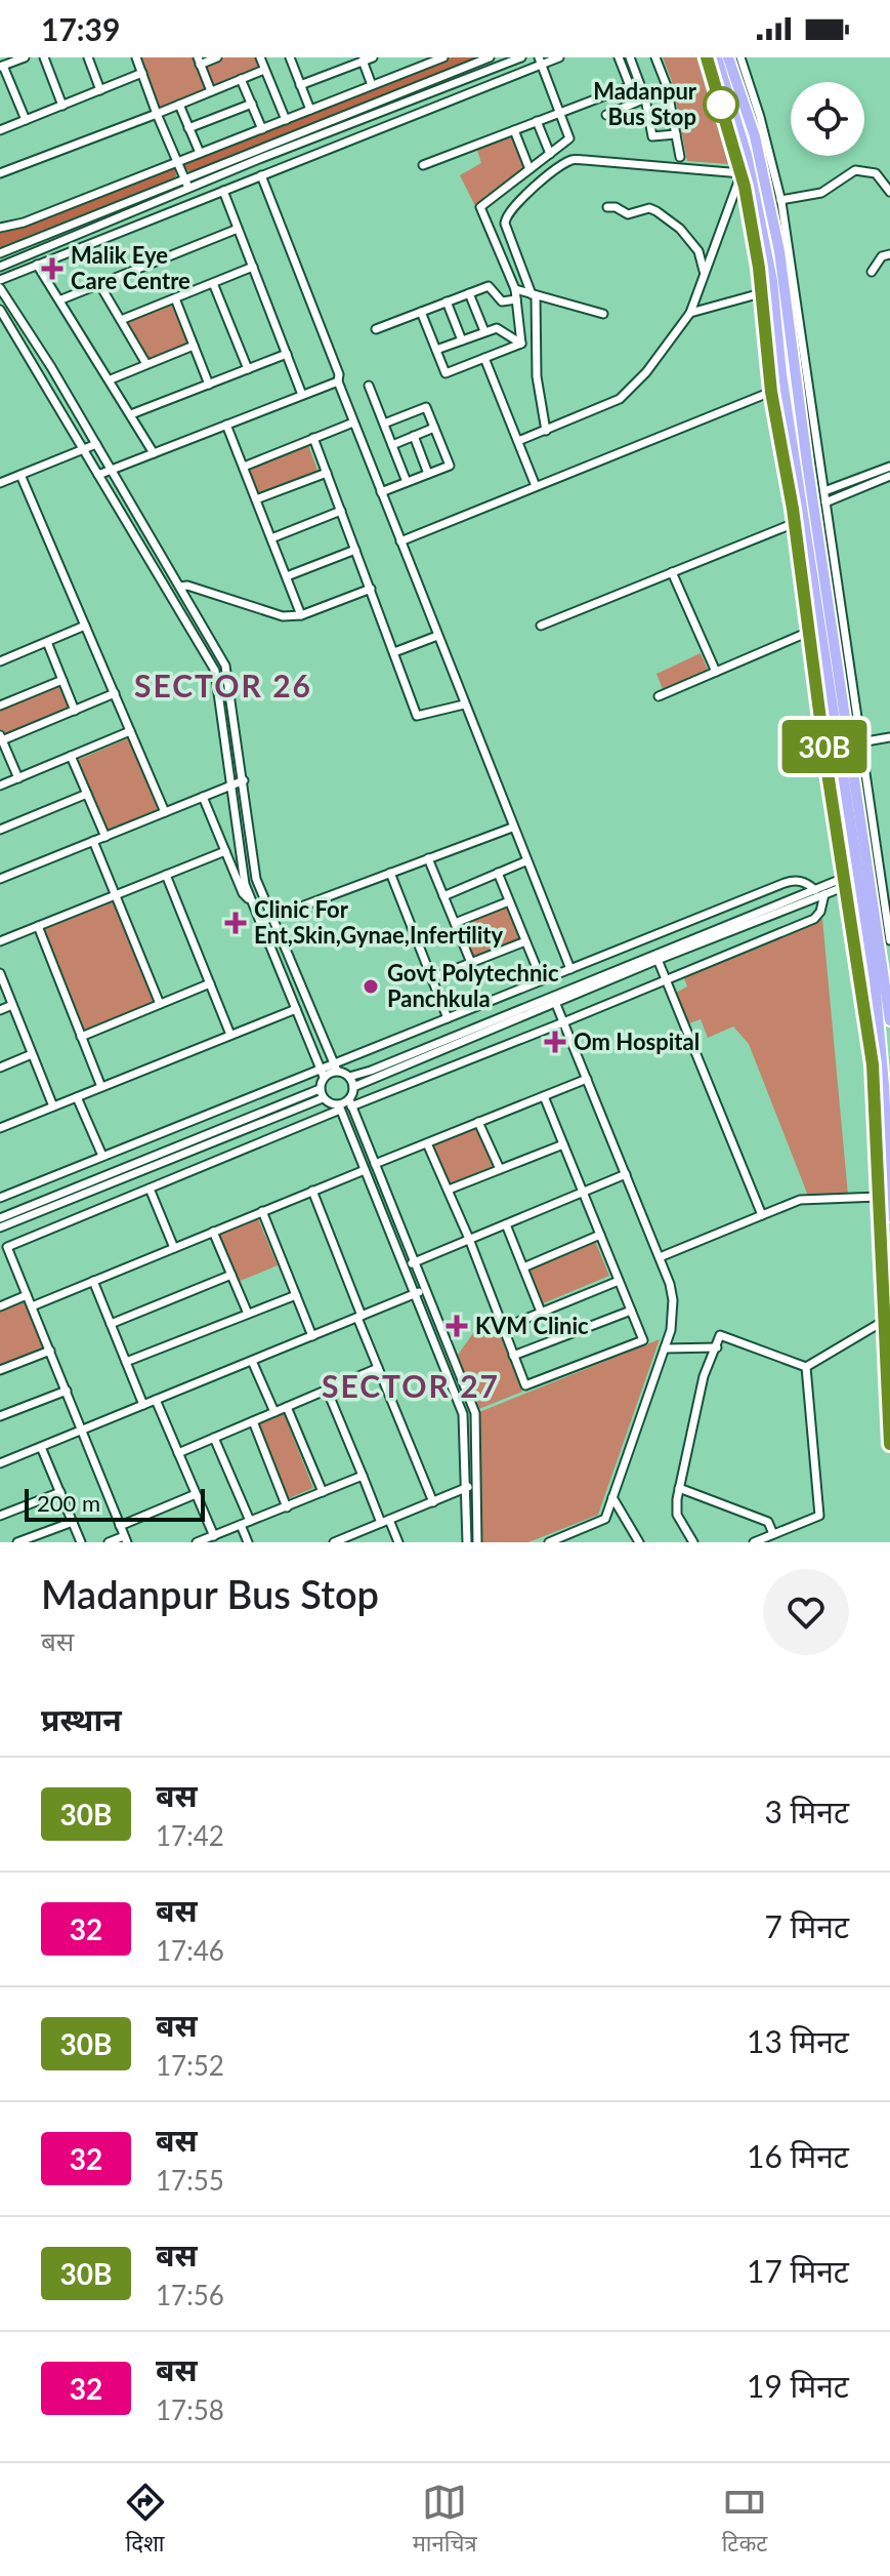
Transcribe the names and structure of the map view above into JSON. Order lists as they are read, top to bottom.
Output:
{
  "districts": ["SECTOR 26", "SECTOR 27"],
  "places": {
    "other": ["Madanpur Bus Stop", "Govt Polytechnic Panchkula"],
    "health": [
      "Malik Eye Care Centre",
      "Clinic For Ent,Skin,Gynae,Infertility",
      "Om Hospital",
      "KVM Clinic"
    ]
  },
  "lines": ["bus line 30B"],
  "scale_bar": "200 m",
  "page": {
    "status": "17:39",
    "on_map": "30B",
    "scale": "200 m",
    "heading": [
      ["Madanpur Bus Stop", "बस"],
      "प्रस्थान"
    ],
    "list": [
      {
        "mark": "30B",
        "name": "बस",
        "note": "17:42",
        "value": "3 मिनट"
      },
      {
        "mark": "32",
        "name": "बस",
        "note": "17:46",
        "value": "7 मिनट"
      },
      {
        "mark": "30B",
        "name": "बस",
        "note": "17:52",
        "value": "13 मिनट"
      },
      {
        "mark": "32",
        "name": "बस",
        "note": "17:55",
        "value": "16 मिनट"
      },
      {
        "mark": "30B",
        "name": "बस",
        "note": "17:56",
        "value": "17 मिनट"
      },
      {
        "mark": "32",
        "name": "बस",
        "note": "17:58",
        "value": "19 मिनट"
      }
    ],
    "tabs": ["दिशा", "मानचित्र", "टिकट"]
  }
}
